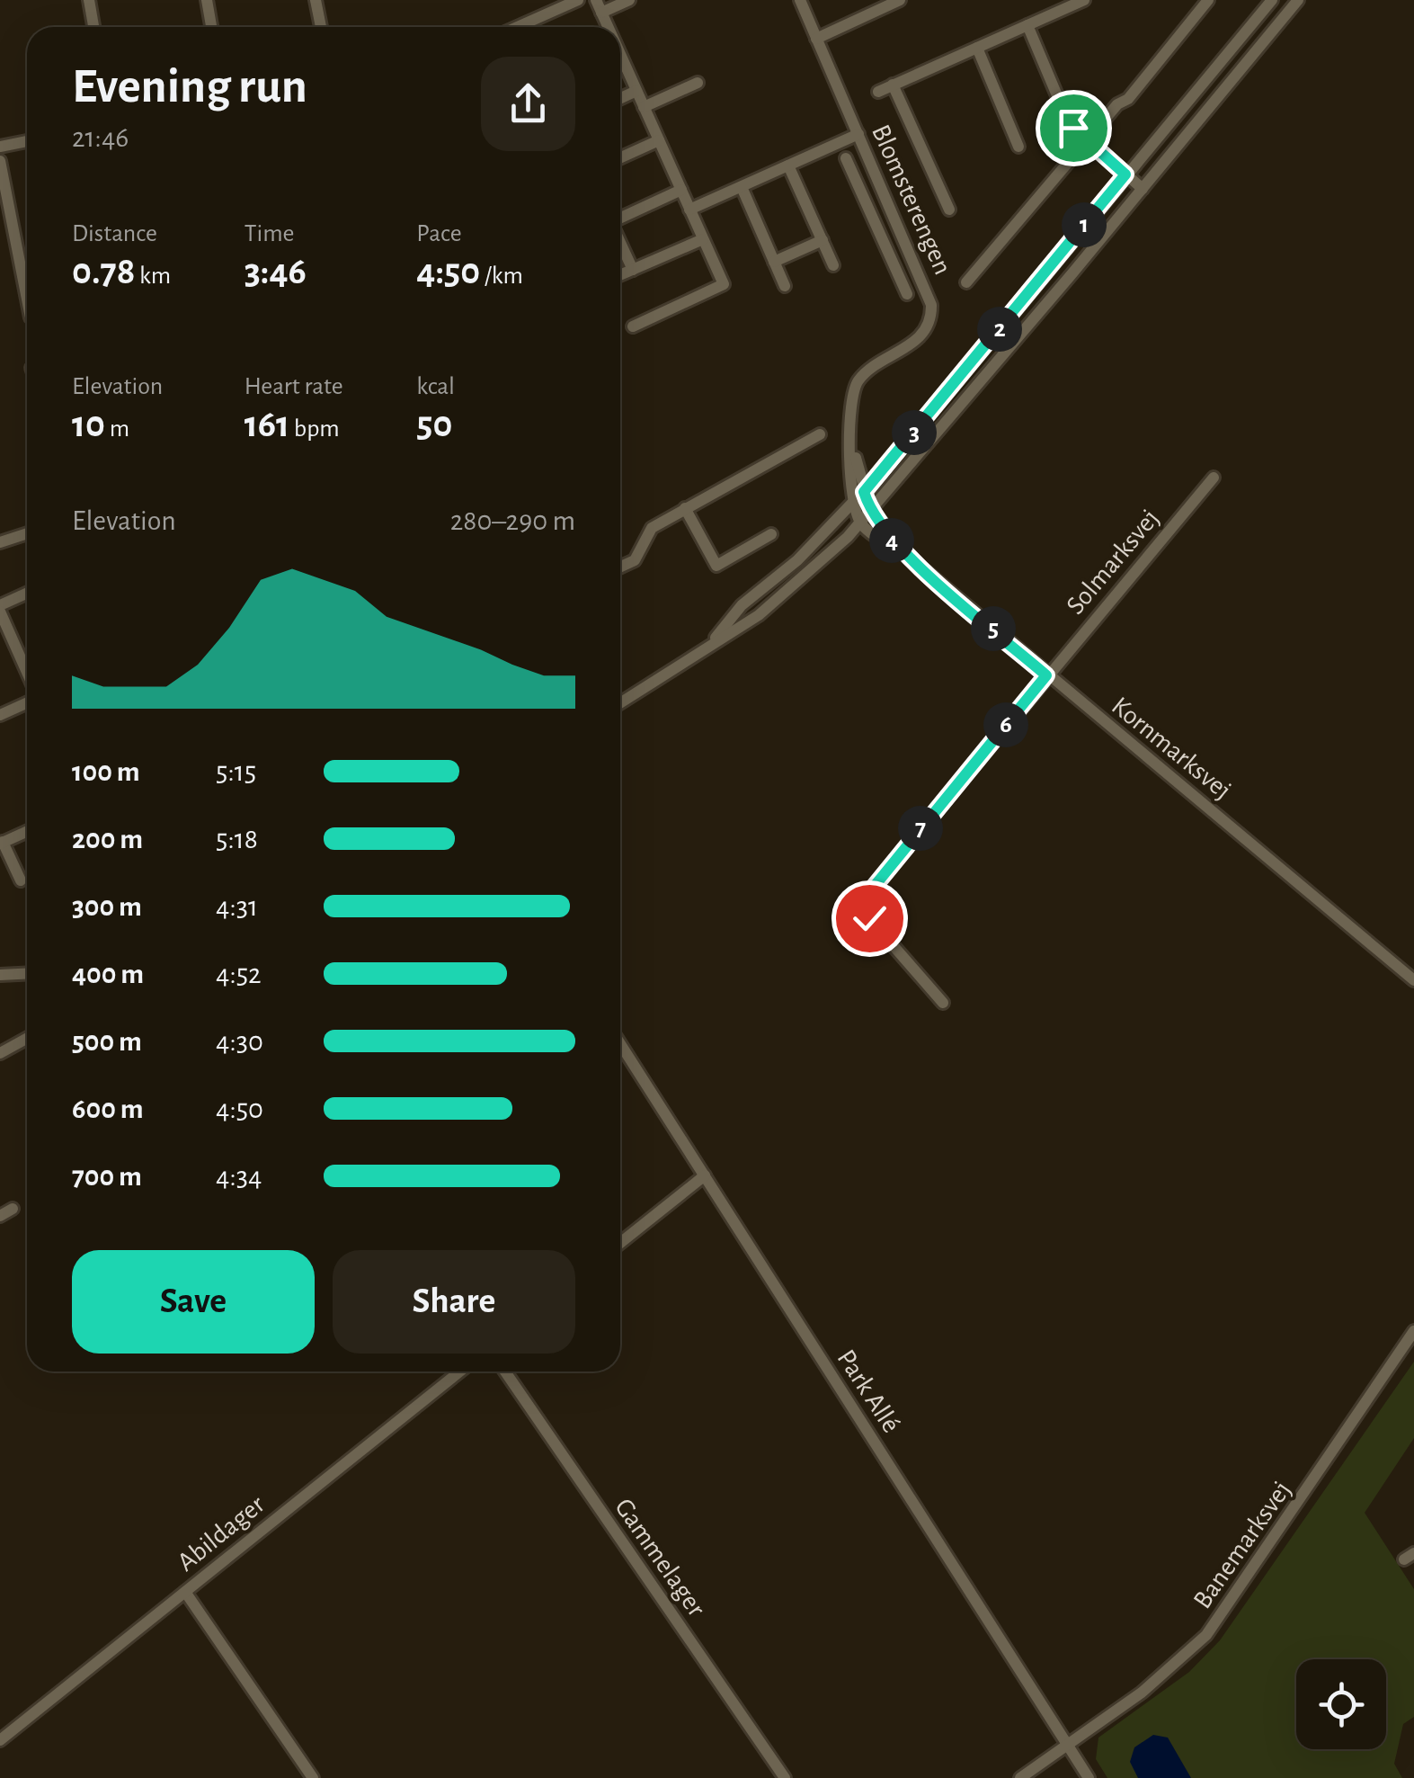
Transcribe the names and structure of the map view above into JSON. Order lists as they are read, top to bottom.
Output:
{
  "streets": {
    "street": [
      "Blomsterengen",
      "Solmarksvej",
      "Kornmarksvej",
      "Park Allé",
      "Abildager",
      "Banemarksvej",
      "Gammelager"
    ]
  },
  "crossings": [
    ["Blomsterengen", "Kornmarksvej"],
    ["Solmarksvej", "Kornmarksvej"],
    ["Park Allé", "Banemarksvej"]
  ],
  "page": {
    "heading": ["Evening run", "21:46"],
    "stats": [
      ["Distance", "0.78 km"],
      ["Time", "3:46"],
      ["Pace", "4:50 /km"],
      ["Elevation", "10 m"],
      ["Heart rate", "161 bpm"],
      ["kcal", "50"]
    ],
    "pins": [
      "1",
      "2",
      "3",
      "4",
      "5",
      "6",
      "7"
    ],
    "chart": ["Elevation", "280–290 m"],
    "list": [
      {
        "name": "100 m",
        "note": "5:15"
      },
      {
        "name": "200 m",
        "note": "5:18"
      },
      {
        "name": "300 m",
        "note": "4:31"
      },
      {
        "name": "400 m",
        "note": "4:52"
      },
      {
        "name": "500 m",
        "note": "4:30"
      },
      {
        "name": "600 m",
        "note": "4:50"
      },
      {
        "name": "700 m",
        "note": "4:34"
      }
    ],
    "buttons": ["Save", "Share"]
  }
}
